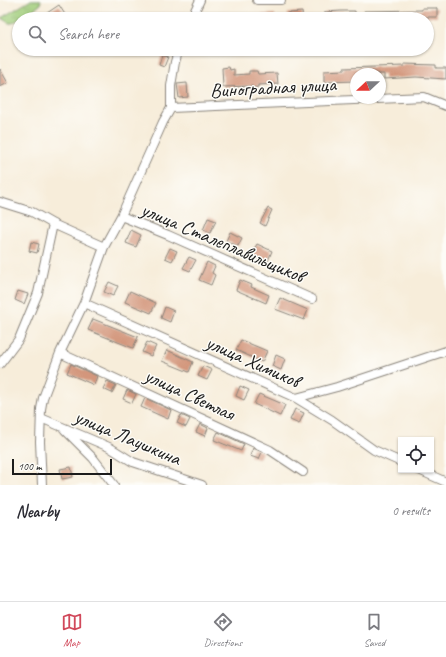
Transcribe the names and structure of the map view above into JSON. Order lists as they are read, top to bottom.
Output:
{
  "streets": {
    "street": [
      "Виноградная улица",
      "улица Сталеплавильщиков",
      "улица Химиков",
      "улица Светлая",
      "улица Лаушкина"
    ]
  },
  "scale_bar": "100 m",
  "north": "left",
  "page": {
    "search": "Search here",
    "scale": "100 m",
    "heading": ["Nearby", "0 results"],
    "nav": ["Map", "Directions", "Saved"]
  }
}
